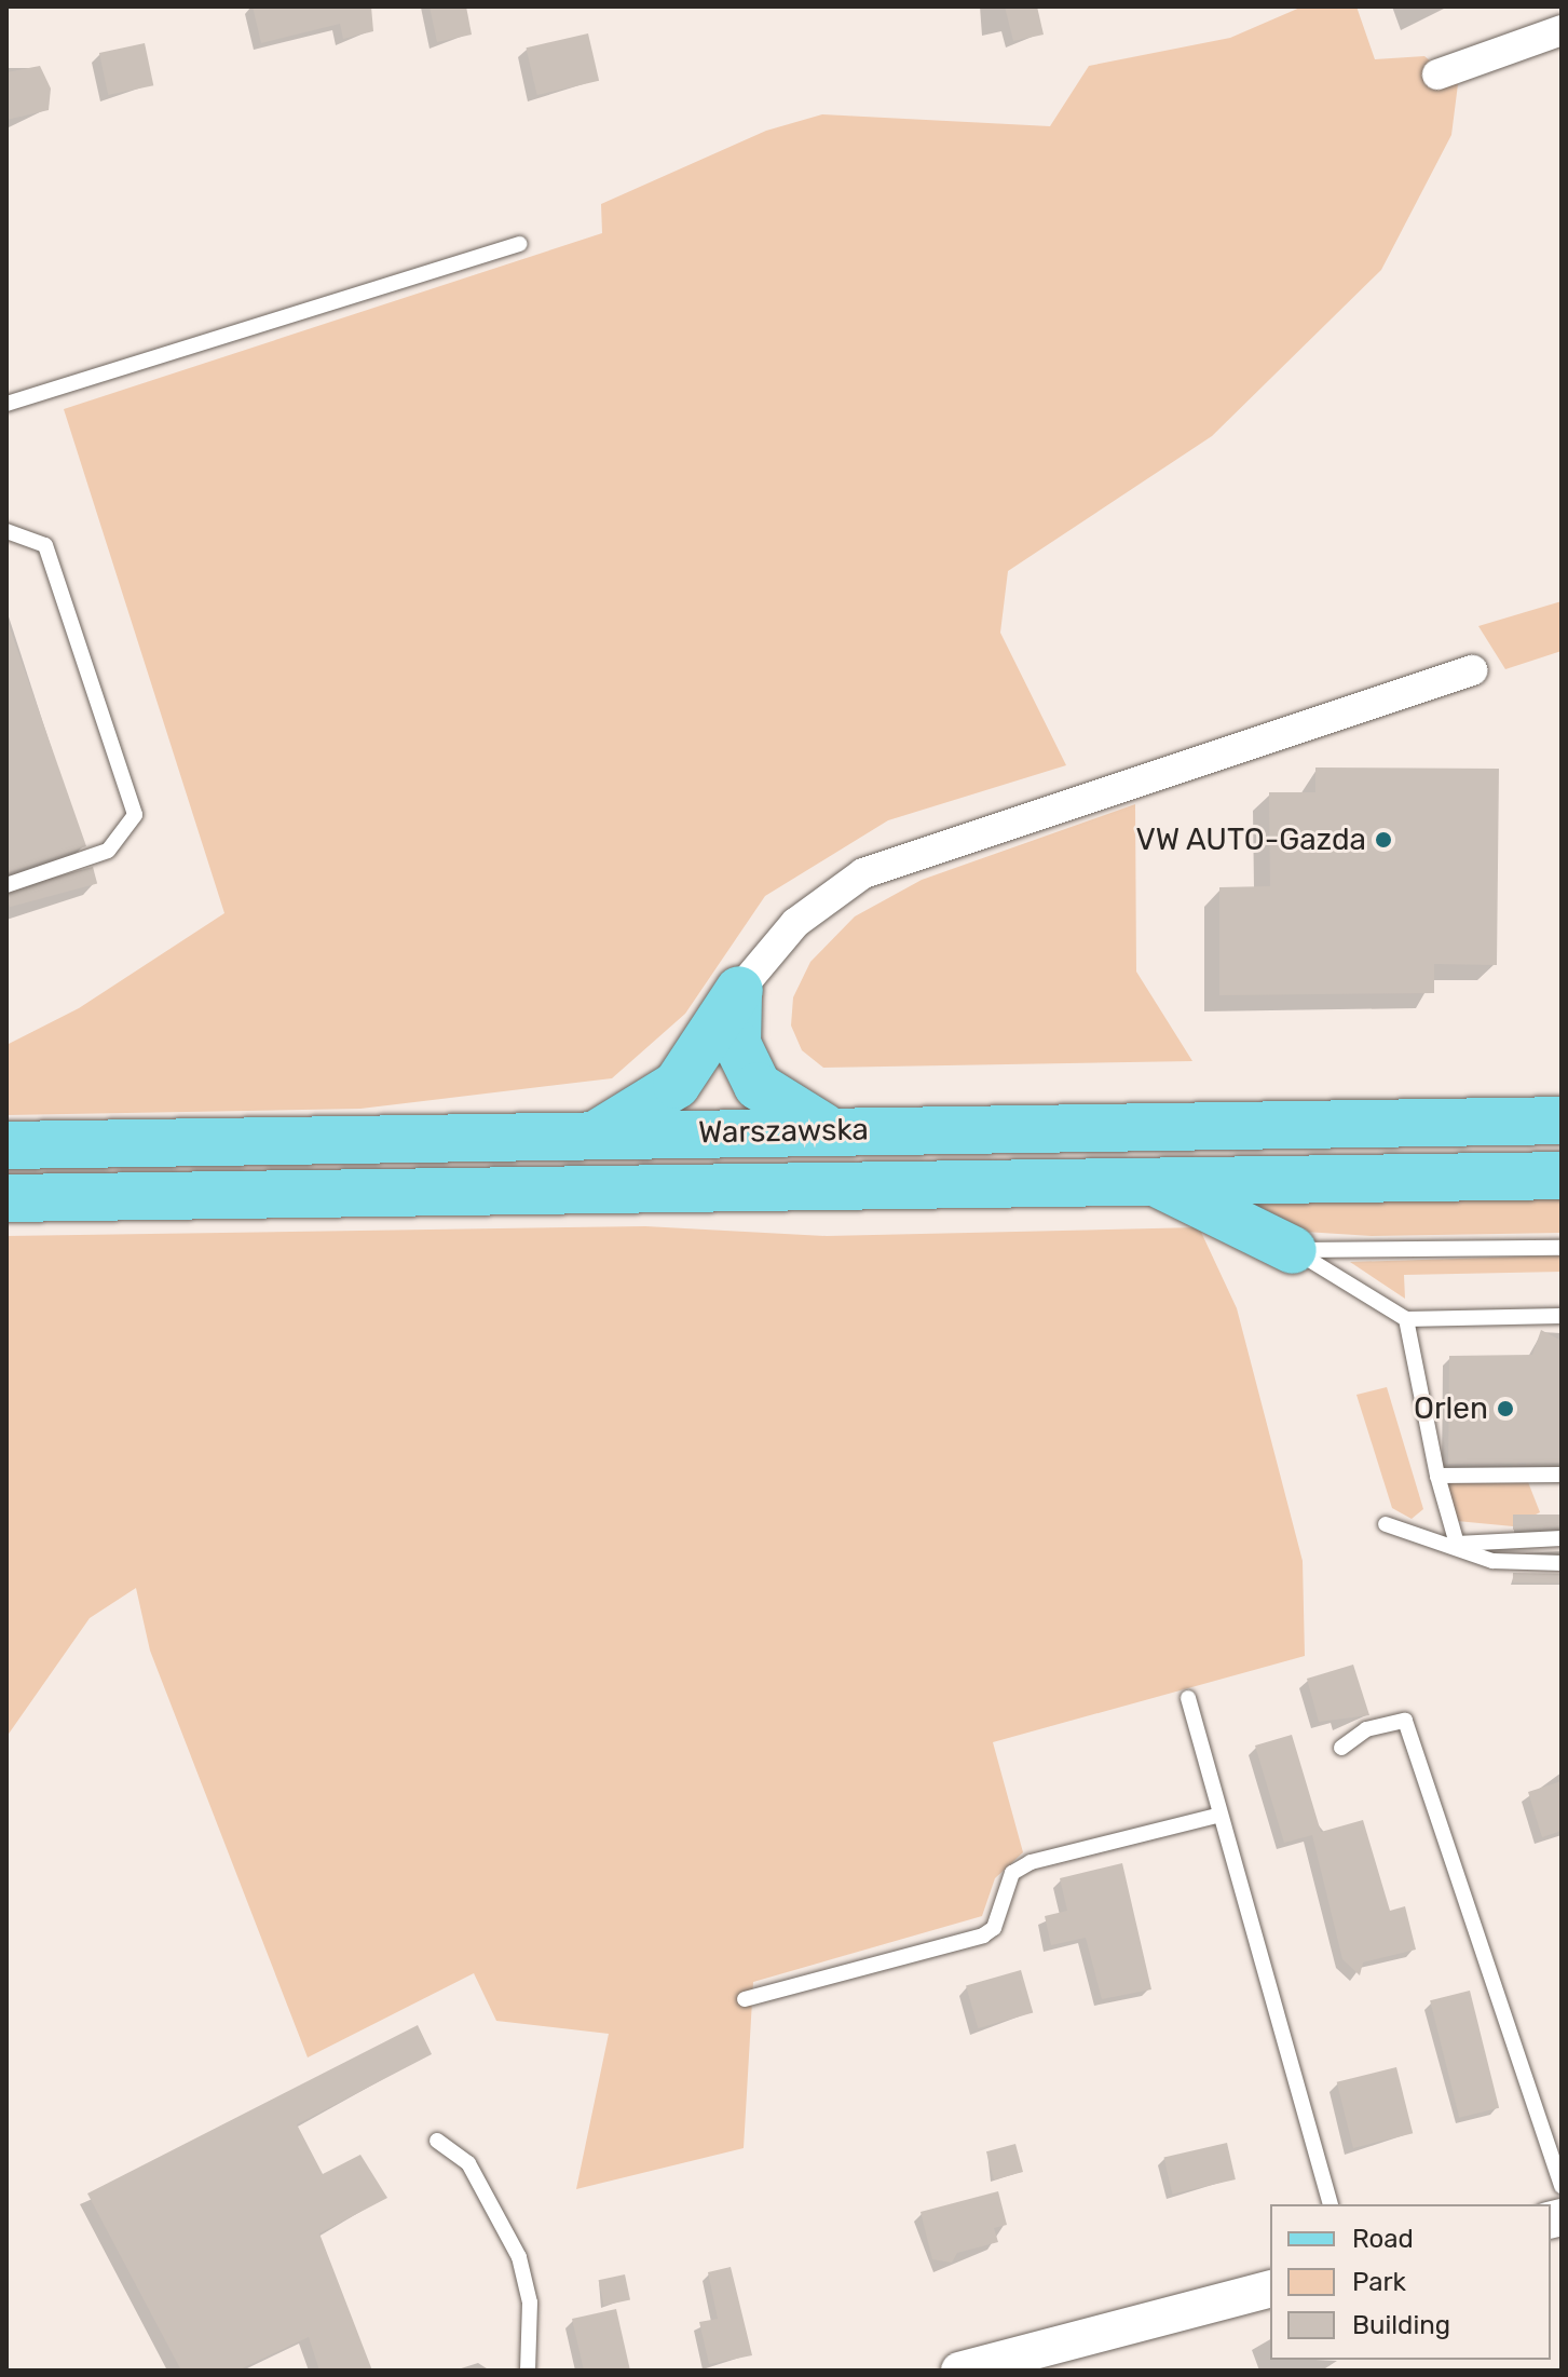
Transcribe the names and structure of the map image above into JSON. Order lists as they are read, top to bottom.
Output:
{
  "streets": {
    "main road": ["Warszawska"]
  },
  "places": ["VW AUTO-Gazda", "Orlen"],
  "legend": ["Road", "Park", "Building"]
}
